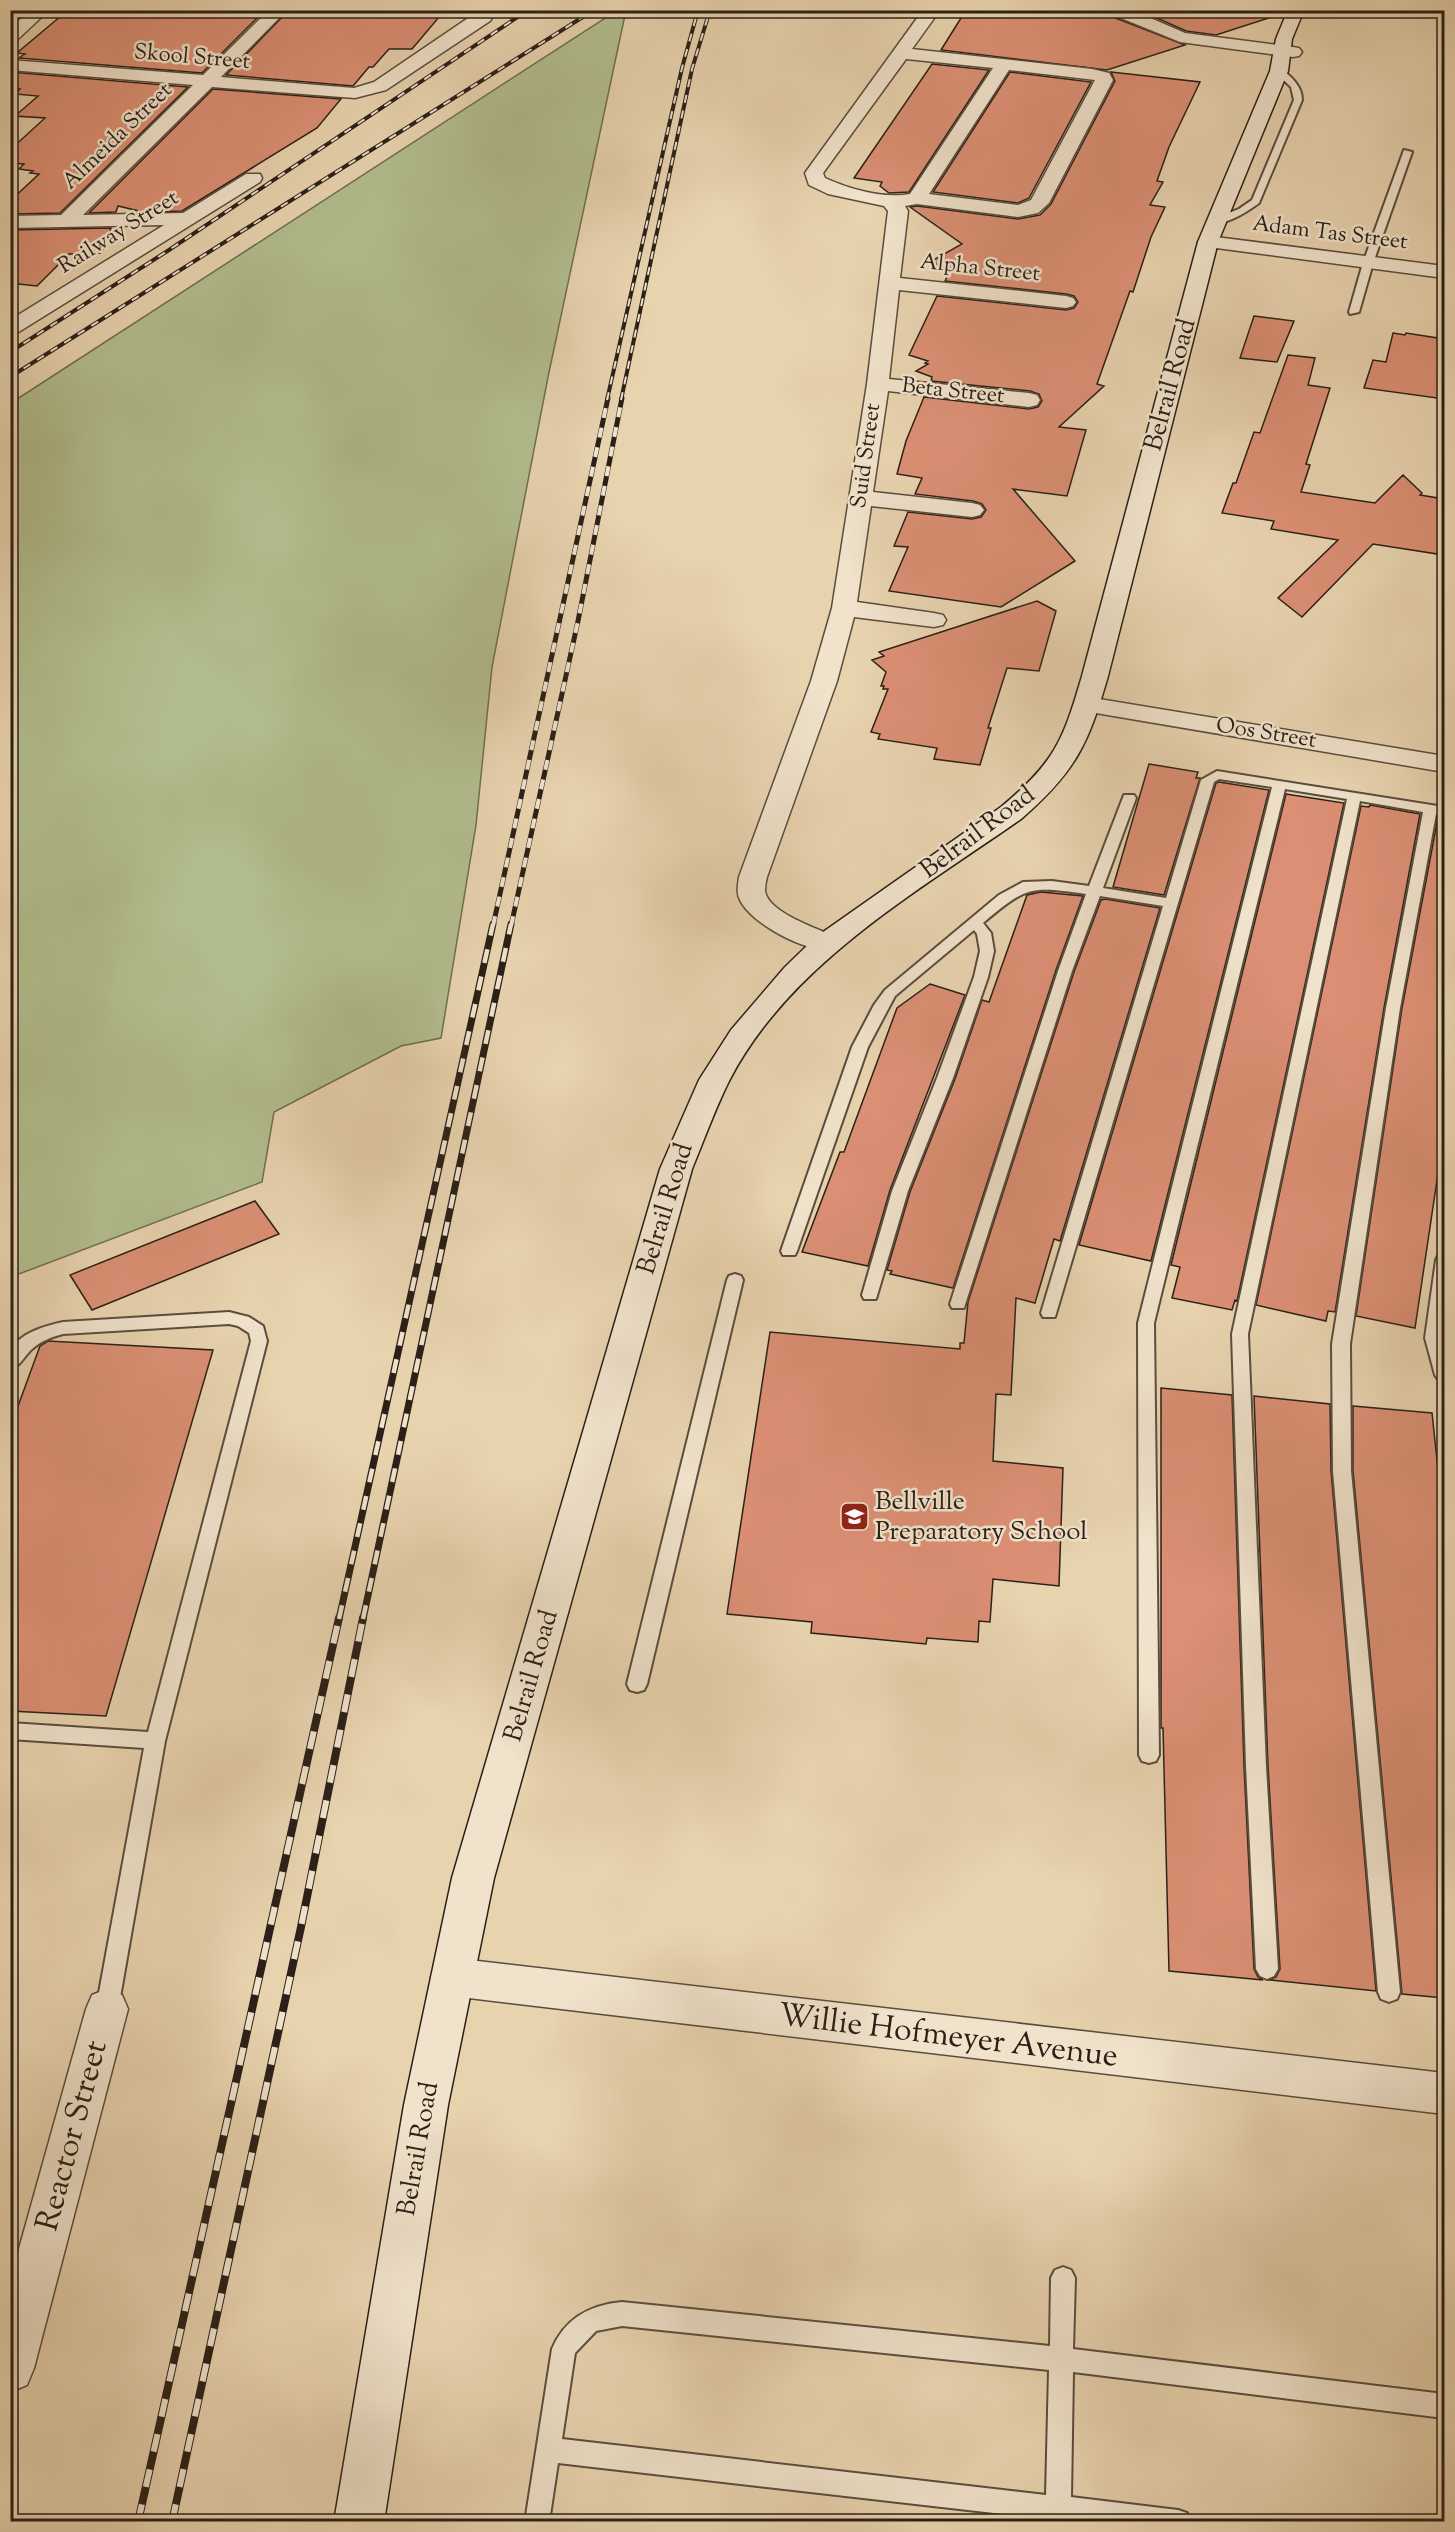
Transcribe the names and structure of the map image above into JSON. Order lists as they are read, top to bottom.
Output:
{
  "streets": {
    "street": [
      "Skool Street",
      "Almeida Street",
      "Railway Street",
      "Adam Tas Street",
      "Alpha Street",
      "Belrail Road",
      "Beta Street",
      "Suid Street",
      "Oos Street",
      "Willie Hofmeyer Avenue",
      "Reactor Street"
    ]
  },
  "crossings": [
    ["Skool Street", "Almeida Street"],
    ["Adam Tas Street", "Belrail Road"],
    ["Alpha Street", "Suid Street"],
    ["Belrail Road", "Suid Street"],
    ["Belrail Road", "Oos Street"],
    ["Belrail Road", "Willie Hofmeyer Avenue"],
    ["Beta Street", "Suid Street"]
  ],
  "places": {
    "school or university": ["Bellville Preparatory School"]
  }
}
